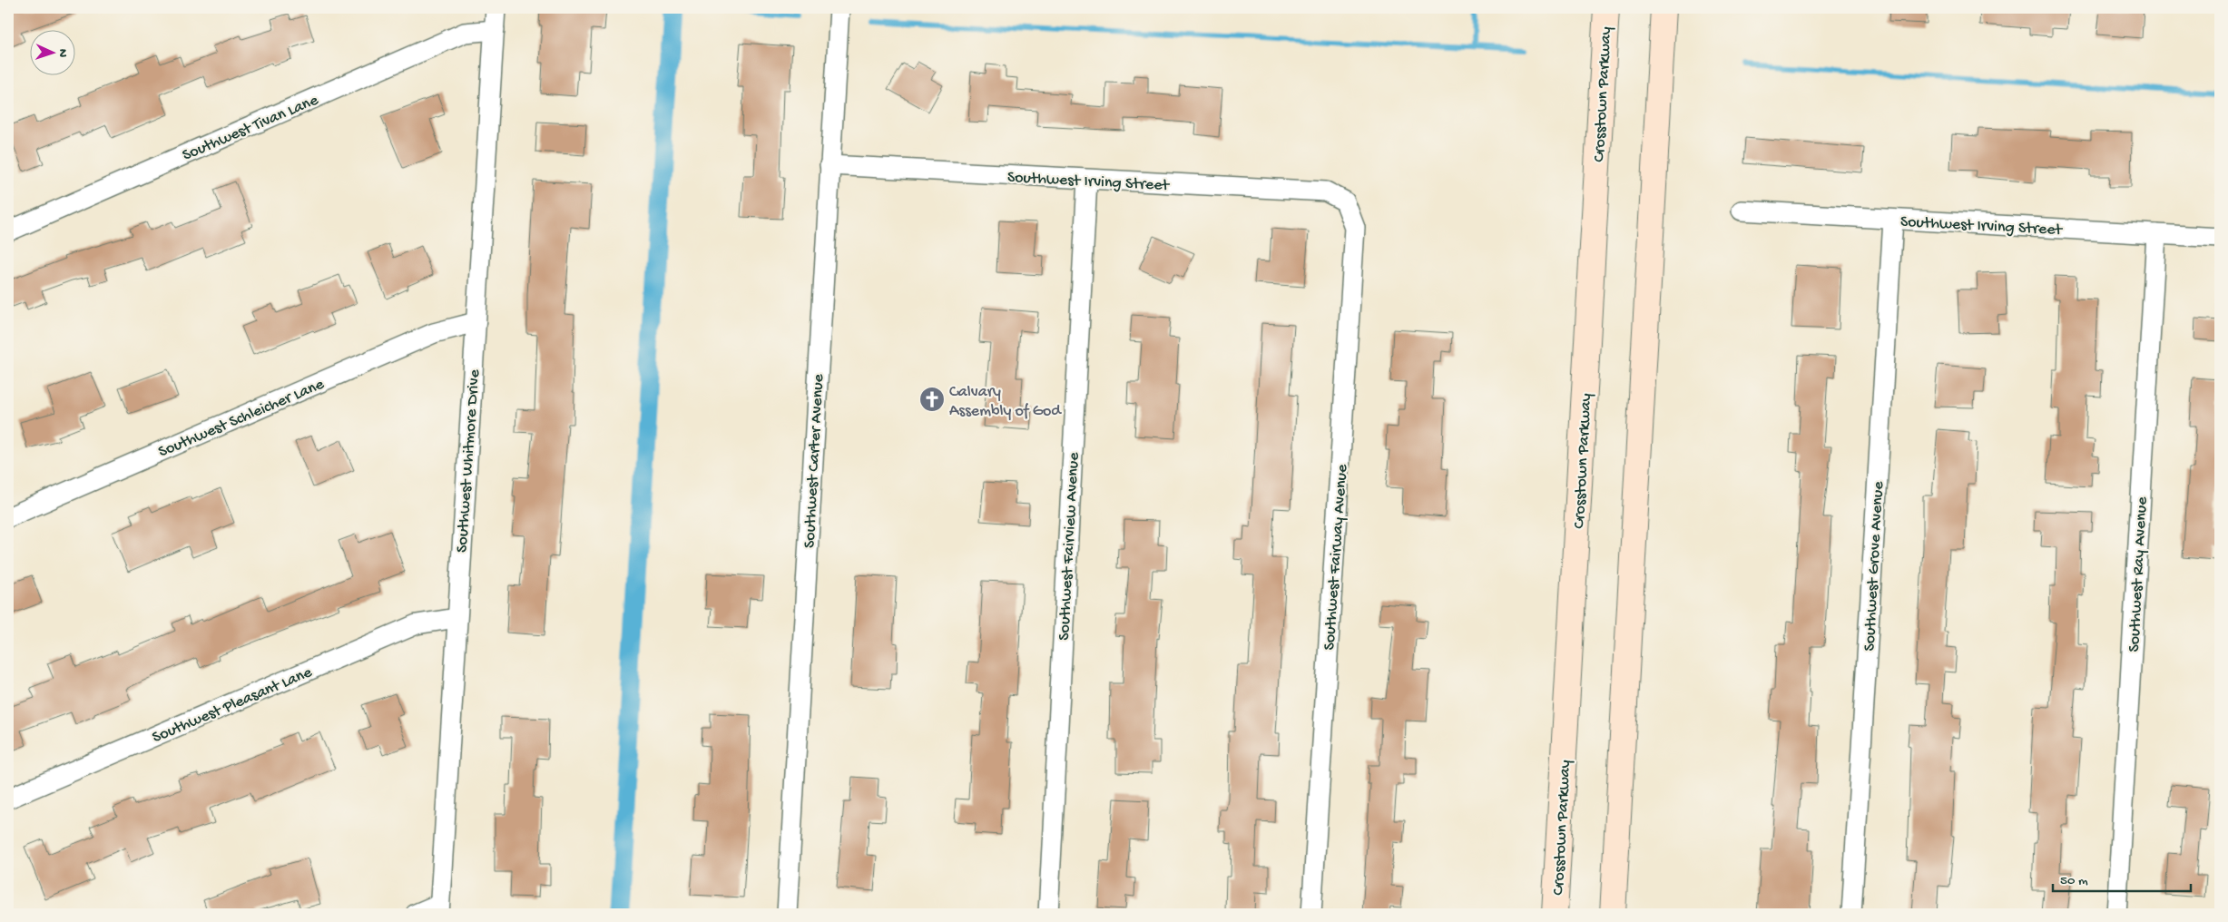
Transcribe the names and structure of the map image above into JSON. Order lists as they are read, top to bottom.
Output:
{
  "streets": {
    "main road": ["Crosstown Parkway"],
    "street": [
      "Southwest Tivan Lane",
      "Southwest Irving Street",
      "Southwest Schleicher Lane",
      "Southwest Whitmore Drive",
      "Southwest Carter Avenue",
      "Southwest Fairview Avenue",
      "Southwest Fairway Avenue",
      "Southwest Grove Avenue",
      "Southwest Ray Avenue",
      "Southwest Pleasant Lane"
    ]
  },
  "crossings": [
    ["Southwest Tivan Lane", "Southwest Whitmore Drive"],
    ["Southwest Irving Street", "Southwest Carter Avenue"],
    ["Southwest Irving Street", "Southwest Fairview Avenue"],
    ["Southwest Irving Street", "Southwest Fairway Avenue"],
    ["Southwest Irving Street", "Southwest Grove Avenue"],
    ["Southwest Irving Street", "Southwest Ray Avenue"],
    ["Southwest Schleicher Lane", "Southwest Whitmore Drive"],
    ["Southwest Whitmore Drive", "Southwest Pleasant Lane"]
  ],
  "places": {
    "church": ["Calvary Assembly of God"]
  },
  "scale_bar": "50 m",
  "north": "right"
}
